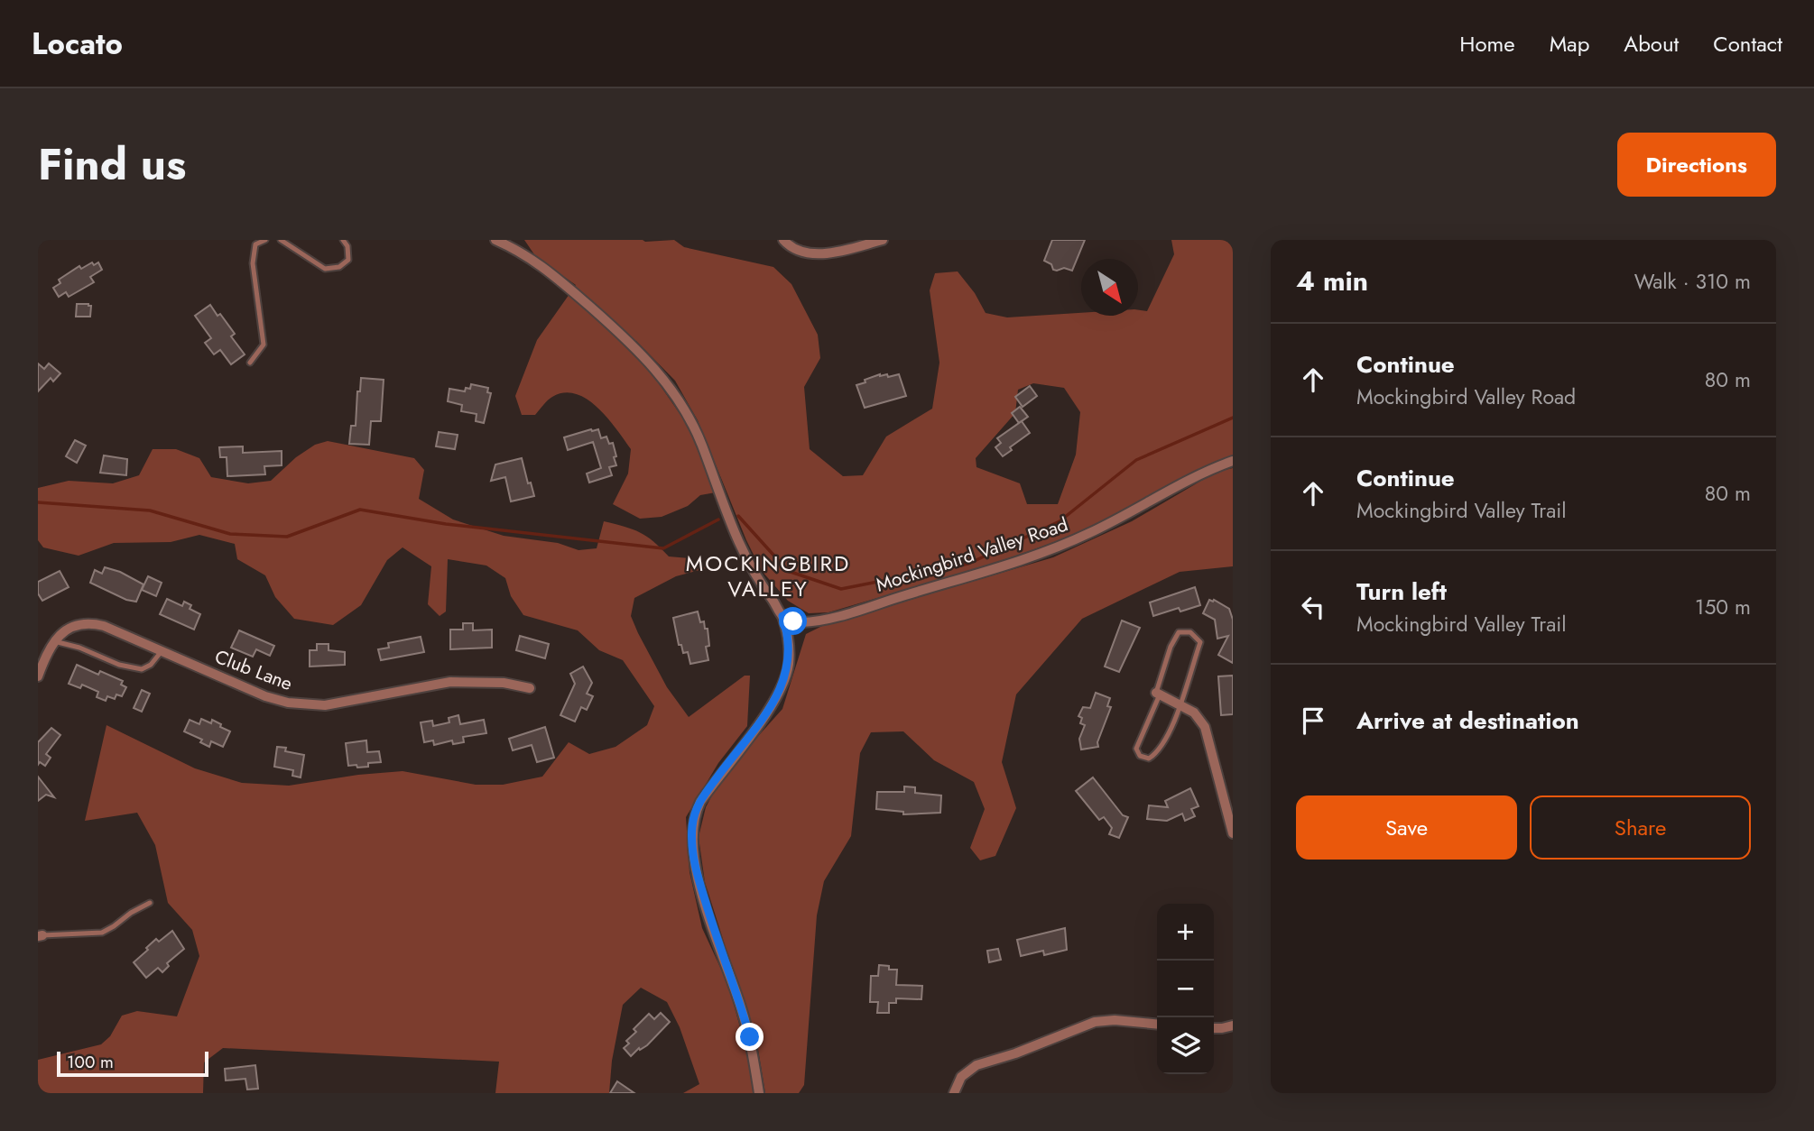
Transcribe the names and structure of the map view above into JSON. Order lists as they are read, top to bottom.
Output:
{
  "streets": {
    "street": ["Mockingbird Valley Road", "Club Lane"]
  },
  "districts": ["MOCKINGBIRD VALLEY"],
  "scale_bar": "100 m",
  "north": "bottom right",
  "page": {
    "header": "Locato",
    "nav": [
      "Home",
      "Map",
      "About",
      "Contact"
    ],
    "title": "Find us",
    "buttons": [
      "Directions",
      ["Save", "Share"]
    ],
    "heading": ["4 min", "Walk · 310 m"],
    "list": [
      ["Continue", "Mockingbird Valley Road", "80 m"],
      ["Continue", "Mockingbird Valley Trail", "80 m"],
      ["Turn left", "Mockingbird Valley Trail", "150 m"],
      "Arrive at destination"
    ],
    "map_buttons": ["+", "−"],
    "scale": "100 m"
  }
}
